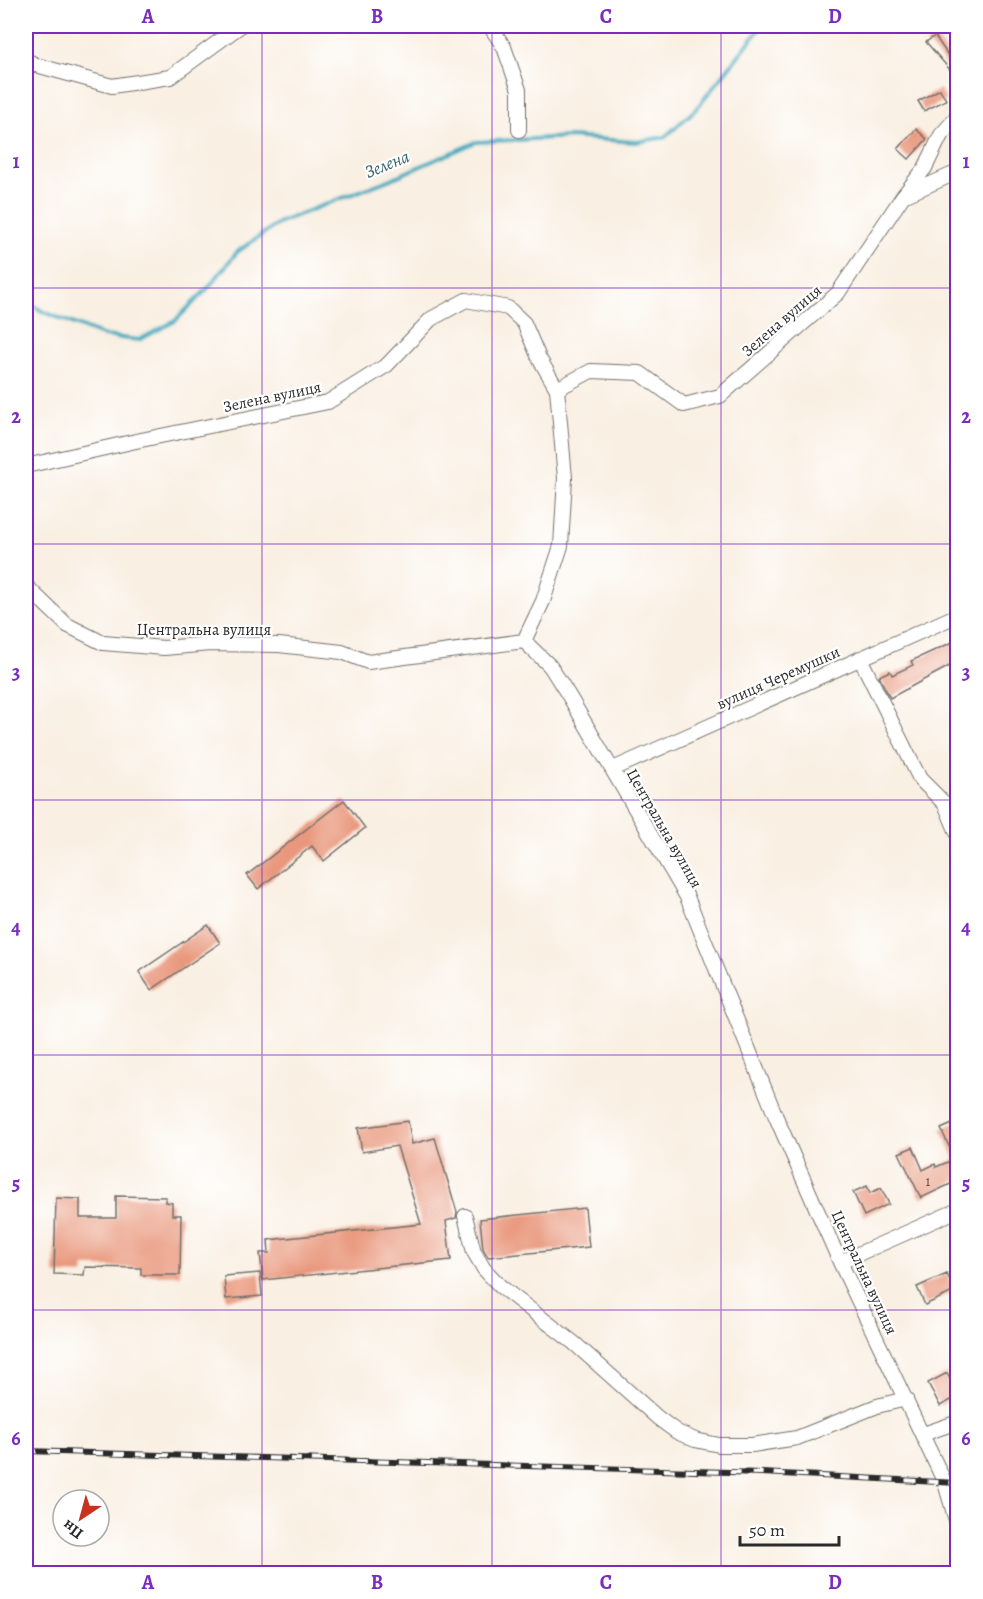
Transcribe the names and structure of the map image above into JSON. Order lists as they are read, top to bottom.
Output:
{
  "streets": {
    "street": ["Зелена вулиця", "Центральна вулиця", "вулиця Черемушки"]
  },
  "crossings": [
    ["Центральна вулиця", "вулиця Черемушки"]
  ],
  "water": ["Зелена"],
  "house_numbers": ["1"],
  "scale_bar": "50 m",
  "north": "bottom left",
  "grid": {
    "columns": [
      "A",
      "B",
      "C",
      "D"
    ],
    "rows": [
      "1",
      "2",
      "3",
      "4",
      "5",
      "6"
    ]
  }
}
